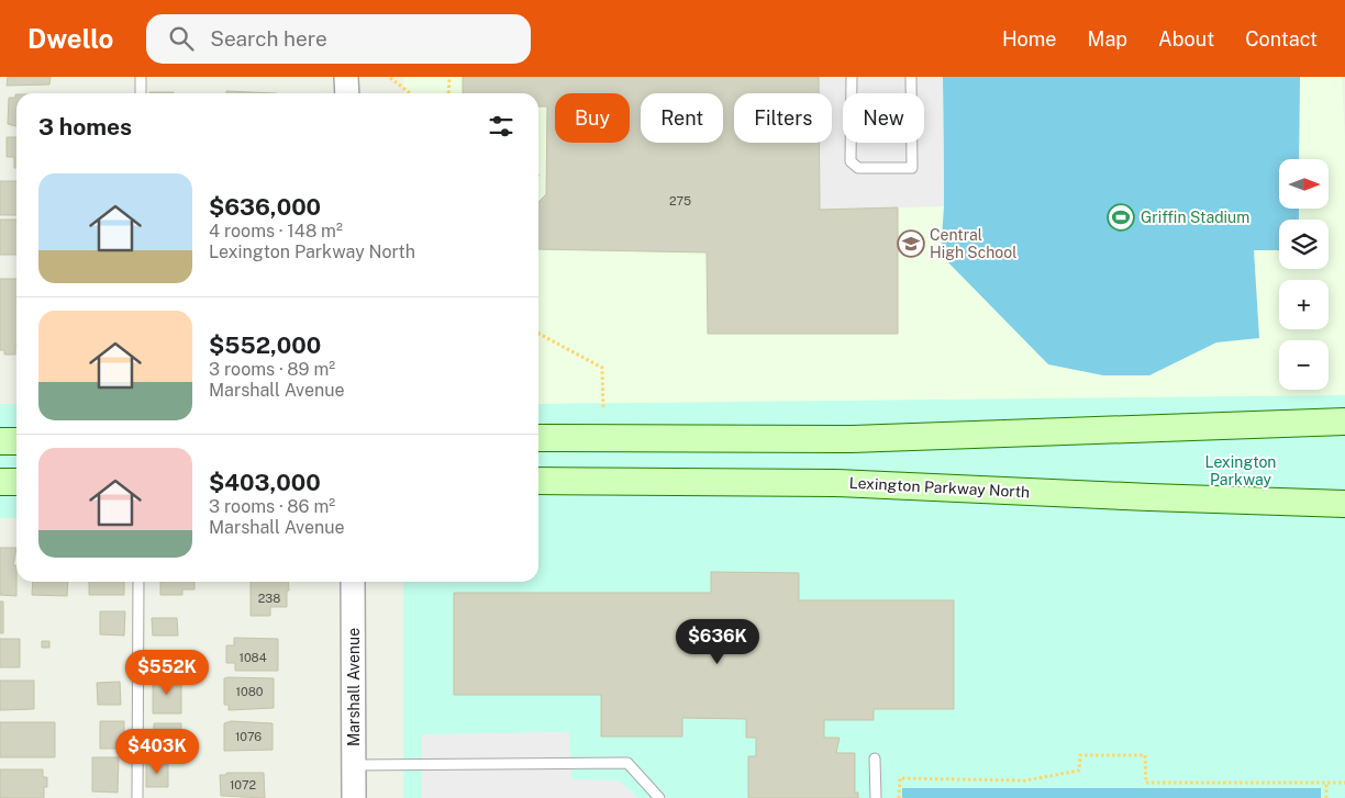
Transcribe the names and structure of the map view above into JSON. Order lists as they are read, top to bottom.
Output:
{
  "streets": {
    "main road": ["Lexington Parkway North"],
    "street": ["Marshall Avenue"]
  },
  "parks": ["Lexington Parkway"],
  "places": {
    "sports": ["Griffin Stadium"],
    "school or university": ["Central High School"]
  },
  "house_numbers": [
    "275",
    "238",
    "1084",
    "1080",
    "1076",
    "1072"
  ],
  "north": "right",
  "page": {
    "header": "Dwello",
    "search": "Search here",
    "nav": [
      "Home",
      "Map",
      "About",
      "Contact"
    ],
    "chip": [
      "Buy",
      "Rent",
      "Filters",
      "New"
    ],
    "heading": "3 homes",
    "map_buttons": ["+", "−"],
    "list": [
      {
        "name": "$636,000",
        "note": "4 rooms · 148 m² · Lexington Parkway North"
      },
      {
        "name": "$552,000",
        "note": "3 rooms · 89 m² · Marshall Avenue"
      },
      {
        "name": "$403,000",
        "note": "3 rooms · 86 m² · Marshall Avenue"
      }
    ],
    "price": ["$636K", "$552K", "$403K"]
  }
}
